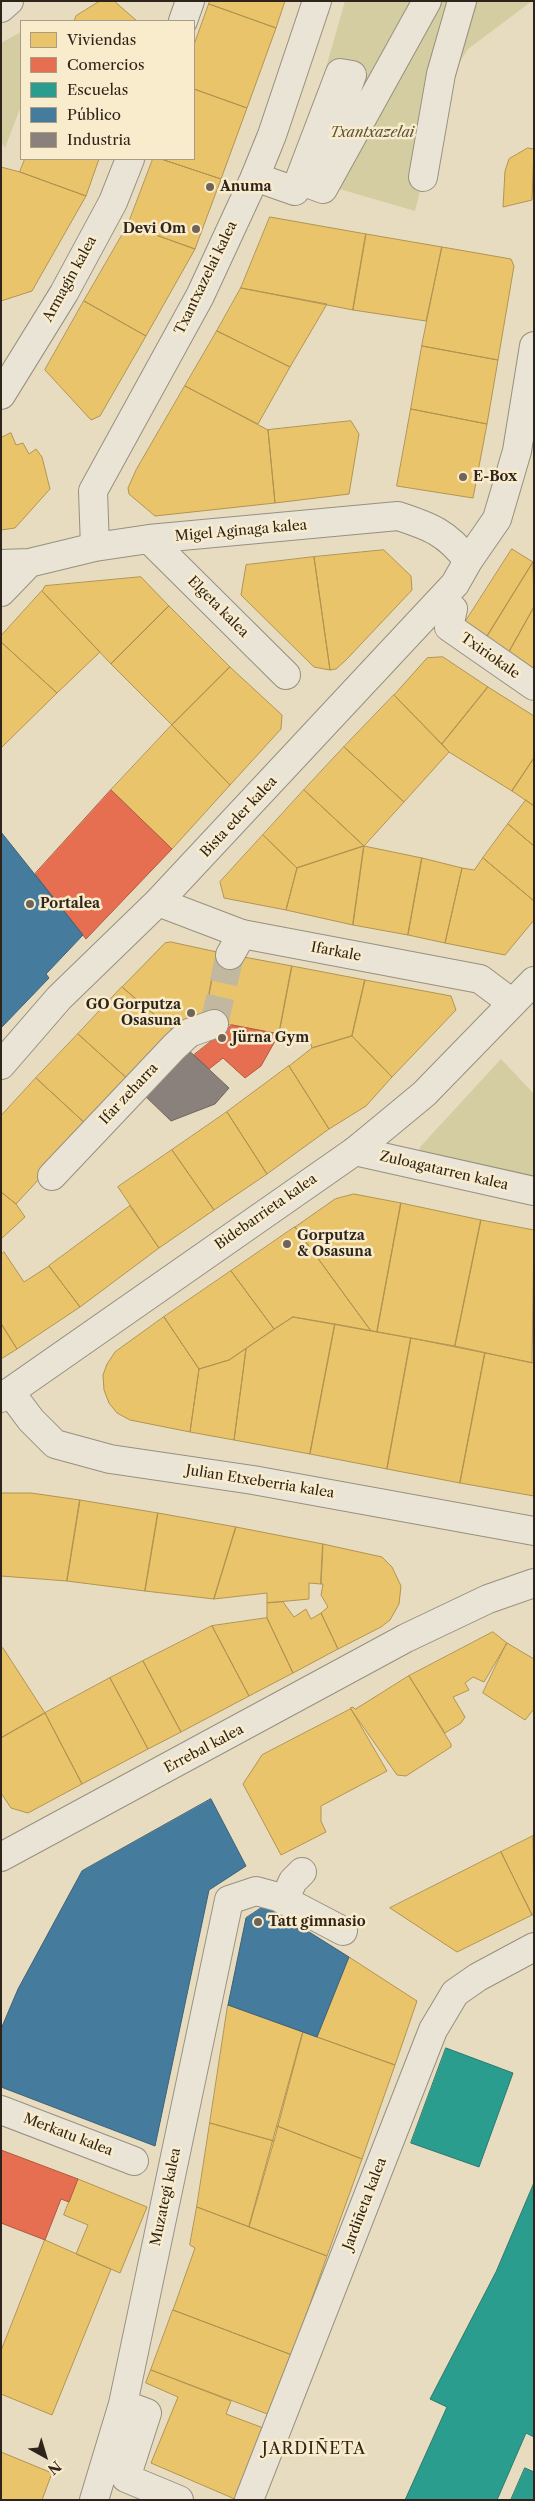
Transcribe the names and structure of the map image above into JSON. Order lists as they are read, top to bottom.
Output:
{
  "streets": {
    "street": [
      "Txantxazelai kalea",
      "Armagin kalea",
      "Migel Aginaga kalea",
      "Elgeta kalea",
      "Txiriokale",
      "Bista eder kalea",
      "Ifarkale",
      "Ifar zeharra",
      "Zuloagatarren kalea",
      "Bidebarrieta kalea",
      "Julian Etxeberria kalea",
      "Errebal kalea",
      "Merkatu kalea",
      "Muzategi kalea",
      "Jardiñeta kalea"
    ]
  },
  "crossings": [
    ["Txantxazelai kalea", "Migel Aginaga kalea"],
    ["Migel Aginaga kalea", "Elgeta kalea"],
    ["Migel Aginaga kalea", "Bista eder kalea"],
    ["Txiriokale", "Bista eder kalea"],
    ["Bista eder kalea", "Ifarkale"],
    ["Ifarkale", "Bidebarrieta kalea"],
    ["Zuloagatarren kalea", "Bidebarrieta kalea"],
    ["Bidebarrieta kalea", "Julian Etxeberria kalea"]
  ],
  "districts": ["JARDIÑETA"],
  "parks": ["Txantxazelai"],
  "places": [
    "Anuma",
    "Devi Om",
    "E-Box",
    "Portalea",
    "GO Gorputza Osasuna",
    "Jürna Gym",
    "Gorputza & Osasuna",
    "Tatt gimnasio"
  ],
  "legend": [
    "Viviendas",
    "Comercios",
    "Escuelas",
    "Público",
    "Industria"
  ],
  "north": "bottom right"
}
